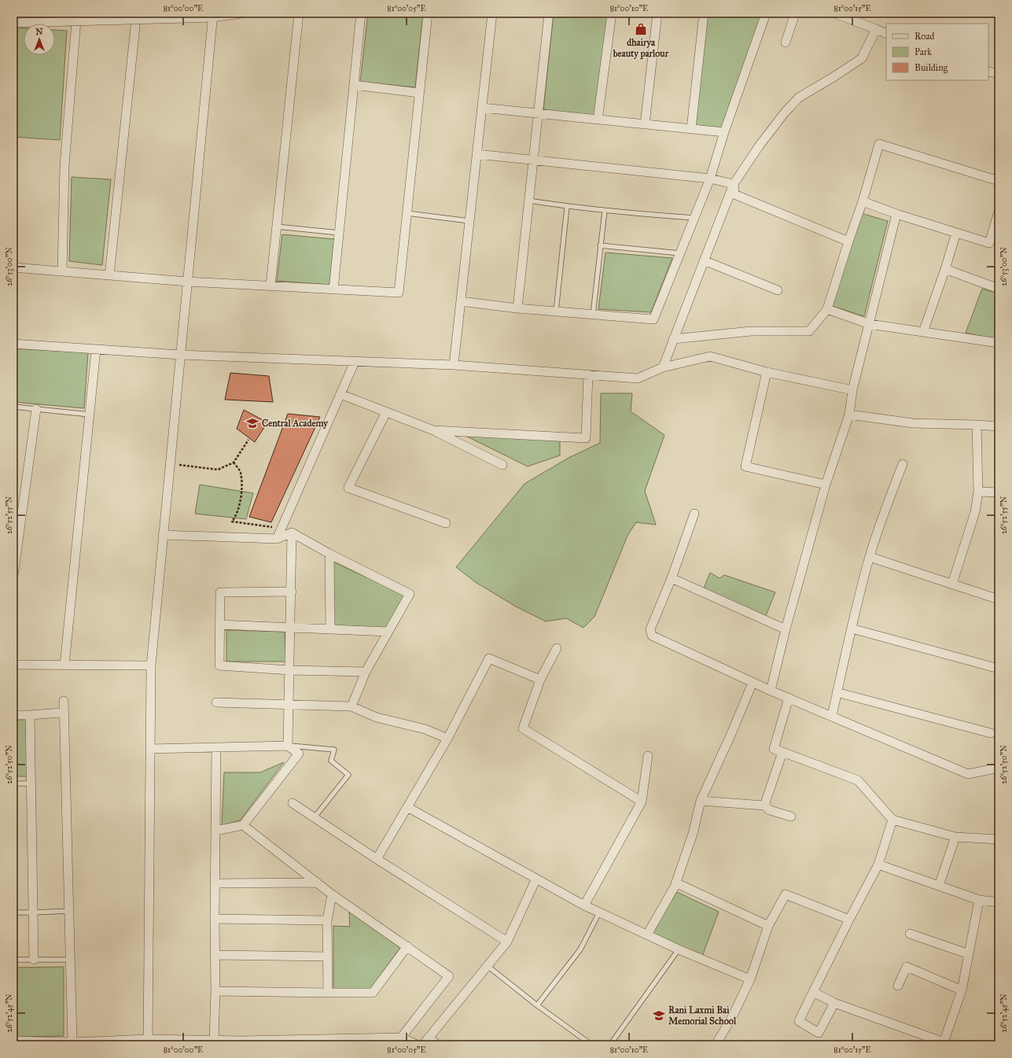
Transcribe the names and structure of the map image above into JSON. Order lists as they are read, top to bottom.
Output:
{
  "places": {
    "shop": ["dhairya beauty parlour"],
    "school or university": ["Central Academy", "Rani Laxmi Bai Memorial School"]
  },
  "legend": ["Road", "Park", "Building"],
  "north": "top",
  "coordinates": [
    "81°00'00\"E",
    "81°00'05\"E",
    "81°00'10\"E",
    "81°00'15\"E",
    "26°53'00\"N",
    "26°52'55\"N",
    "26°52'50\"N",
    "26°52'45\"N"
  ]
}
